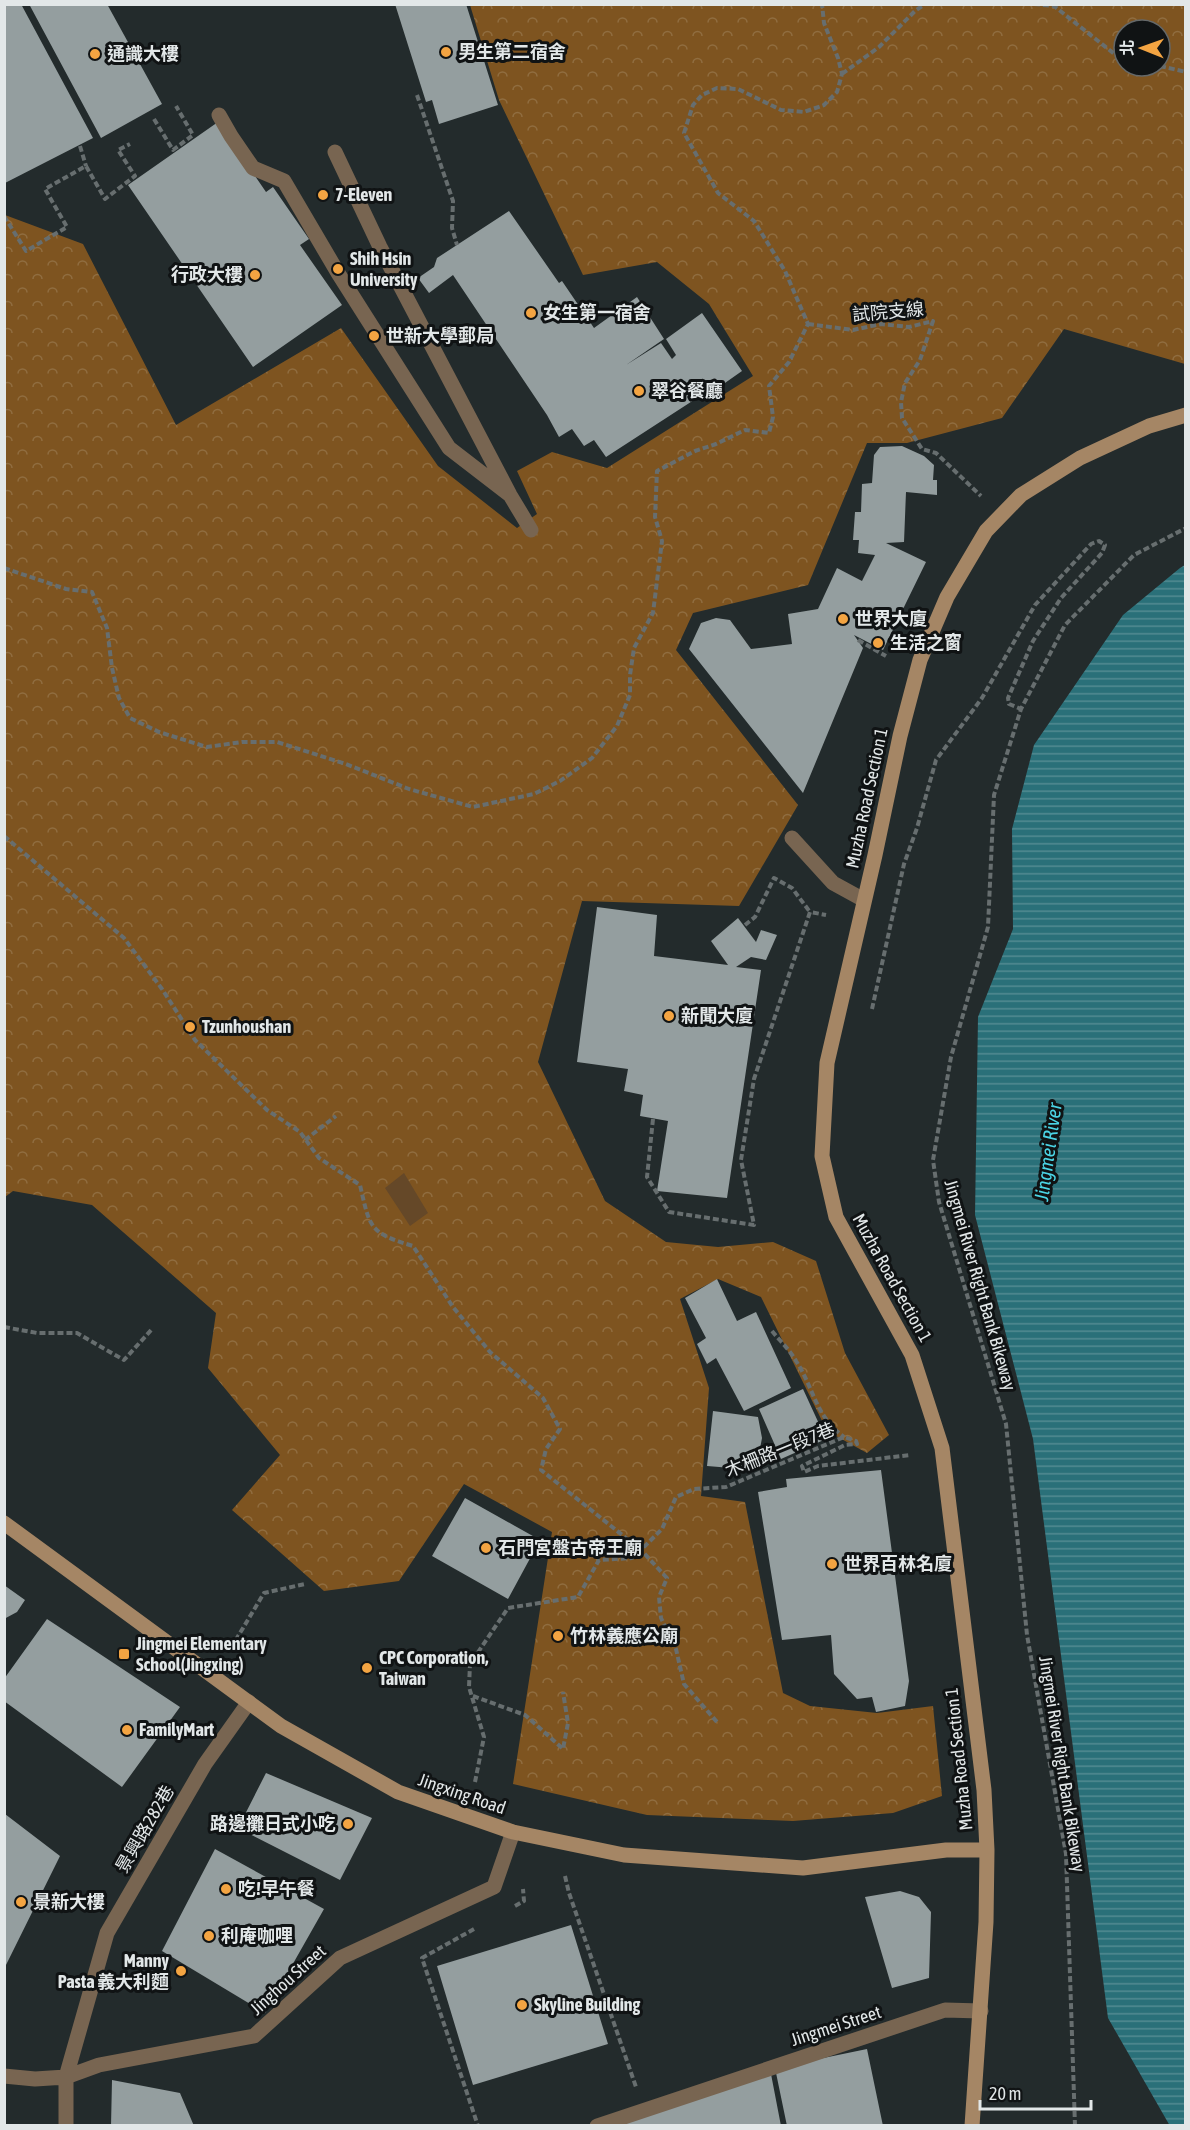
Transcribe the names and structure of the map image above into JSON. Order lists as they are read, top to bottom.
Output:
{
  "streets": {
    "street": [
      "Muzha Road Section 1",
      "Jingxing Road",
      "景興路282巷",
      "Jinghou Street",
      "Jingmei Street"
    ],
    "path": ["試院支線", "Jingmei River Right Bank Bikeway", "木柵路一段7巷"]
  },
  "crossings": [
    ["Muzha Road Section 1", "Jingxing Road"],
    ["Muzha Road Section 1", "Jingmei Street"],
    ["Jingxing Road", "景興路282巷"],
    ["Jingxing Road", "Jinghou Street"],
    ["景興路282巷", "Jinghou Street"]
  ],
  "water": ["Jingmei River"],
  "places": {
    "other": [
      "男生第二宿舍",
      "通識大樓",
      "7-Eleven",
      "Shih Hsin University",
      "行政大樓",
      "女生第一宿舍",
      "世新大學郵局",
      "翠谷餐廳",
      "世界大廈",
      "生活之窗",
      "新聞大廈",
      "Tzunhoushan",
      "石門宮盤古帝王廟",
      "世界百林名廈",
      "竹林義應公廟",
      "CPC Corporation, Taiwan",
      "FamilyMart",
      "路邊攤日式小吃",
      "吃!早午餐",
      "景新大樓",
      "利庵咖哩",
      "Manny Pasta 義大利麵",
      "Skyline Building"
    ],
    "transit": ["Jingmei Elementary School(Jingxing)"]
  },
  "scale_bar": "20 m",
  "north": "left"
}
